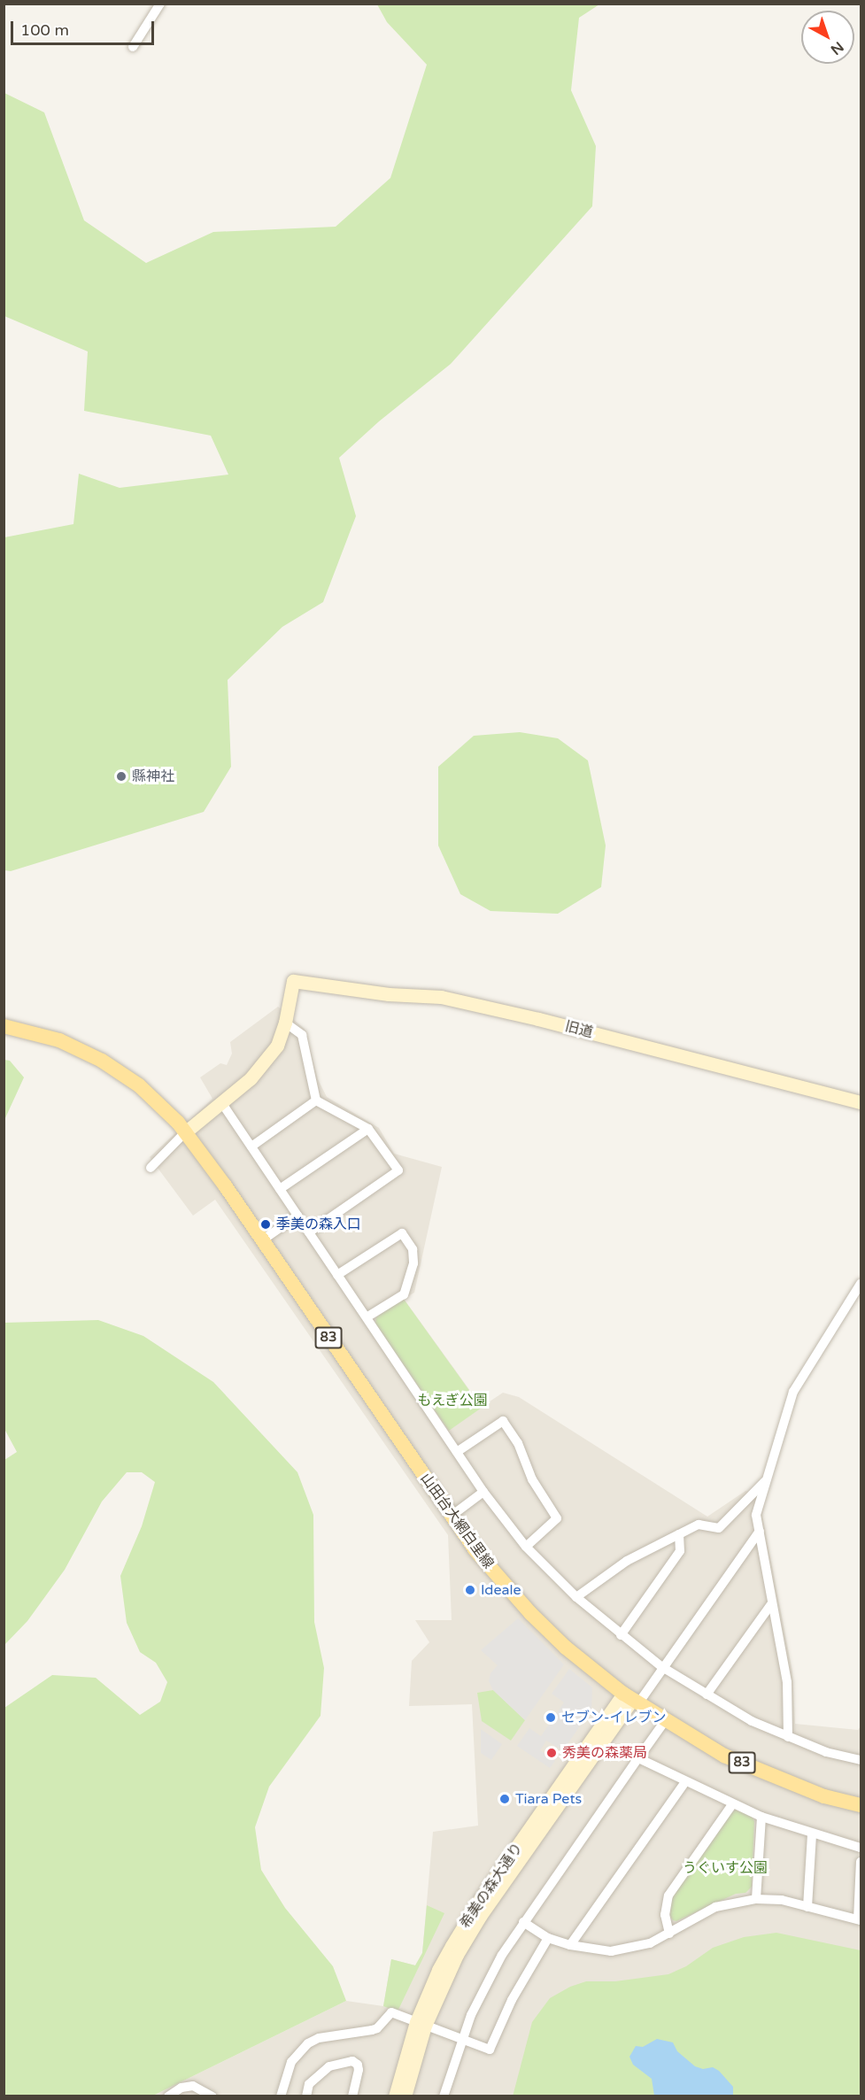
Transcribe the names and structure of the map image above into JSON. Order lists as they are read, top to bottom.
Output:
{
  "streets": {
    "main road": ["83", "山田台大網白里線"],
    "street": ["旧道", "希美の森大通り"]
  },
  "crossings": [
    ["山田台大網白里線", "希美の森大通り"]
  ],
  "parks": ["もえぎ公園", "うぐいす公園"],
  "places": [
    "縣神社",
    "季美の森入口",
    "Ideale",
    "セブン-イレブン",
    "秀美の森薬局",
    "Tiara Pets"
  ],
  "scale_bar": "100 m",
  "north": "bottom right"
}
